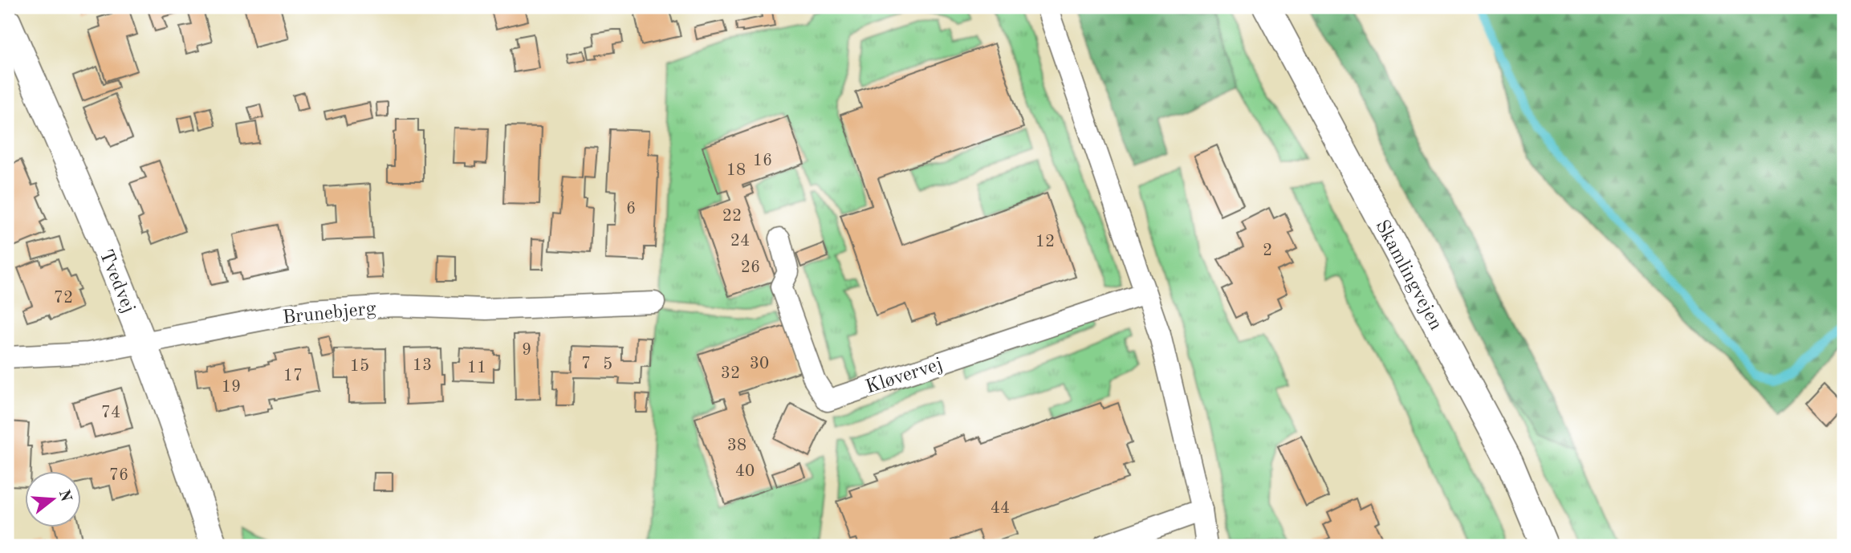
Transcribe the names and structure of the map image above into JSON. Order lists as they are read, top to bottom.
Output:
{
  "streets": {
    "street": [
      "Skamlingvejen",
      "Tvedvej",
      "Brunebjerg",
      "Kløvervej"
    ]
  },
  "crossings": [
    ["Tvedvej", "Brunebjerg"]
  ],
  "house_numbers": [
    "16",
    "18",
    "6",
    "22",
    "24",
    "12",
    "2",
    "26",
    "72",
    "9",
    "7",
    "30",
    "5",
    "13",
    "15",
    "11",
    "32",
    "17",
    "19",
    "74",
    "38",
    "40",
    "76",
    "44"
  ],
  "north": "right"
}
